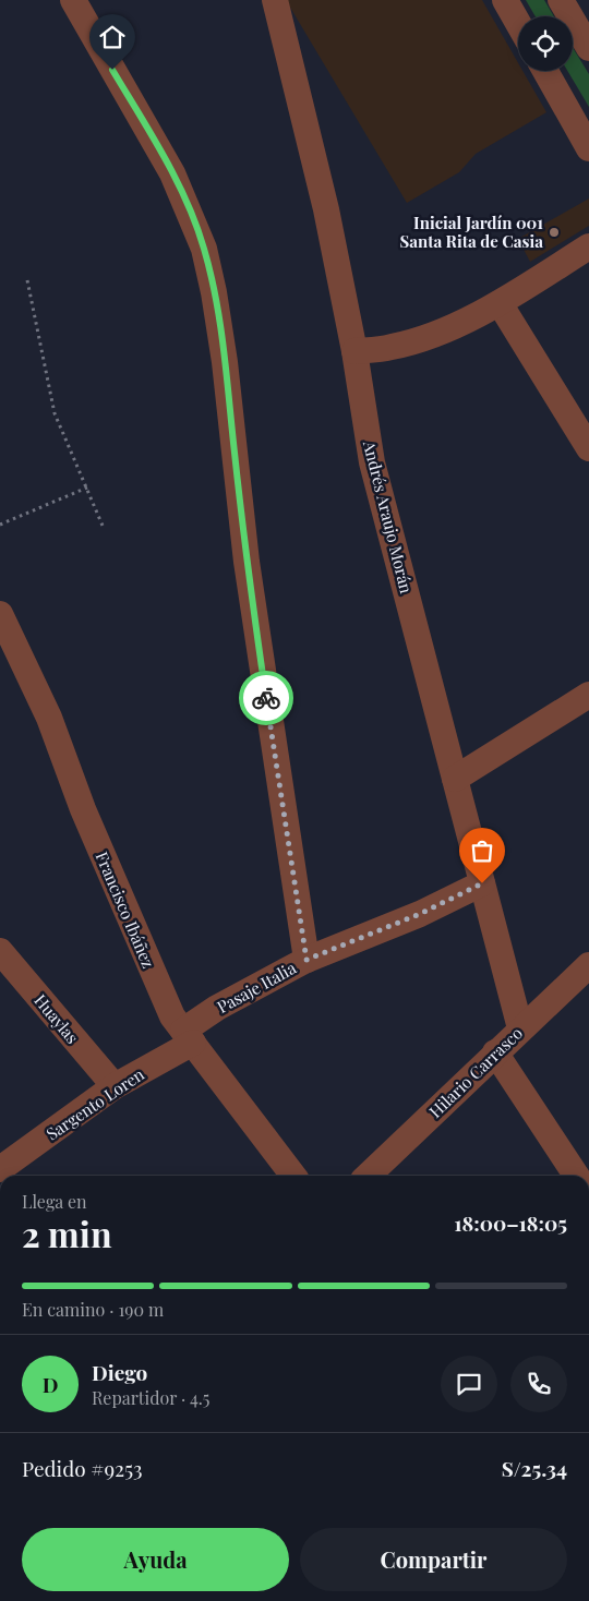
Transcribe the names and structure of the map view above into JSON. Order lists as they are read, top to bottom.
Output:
{
  "streets": {
    "street": [
      "Andrés Araujo Morán",
      "Francisco Ibáñez",
      "Pasaje Italia",
      "Huaylas",
      "Hilario Carrasco",
      "Sargento Loren"
    ]
  },
  "crossings": [
    ["Andrés Araujo Morán", "Pasaje Italia"],
    ["Andrés Araujo Morán", "Hilario Carrasco"],
    ["Francisco Ibáñez", "Pasaje Italia"],
    ["Francisco Ibáñez", "Sargento Loren"],
    ["Pasaje Italia", "Sargento Loren"],
    ["Huaylas", "Sargento Loren"]
  ],
  "places": ["Inicial Jardín 001 Santa Rita de Casia"],
  "page": {
    "heading": ["2 min", "Llega en", "18:00–18:05"],
    "panel": [
      "Diego",
      "Repartidor · 4.5",
      "Pedido #9253",
      "S/25.34"
    ],
    "bar": "En camino · 190 m",
    "round": "D",
    "buttons": ["Ayuda", "Compartir"]
  }
}
